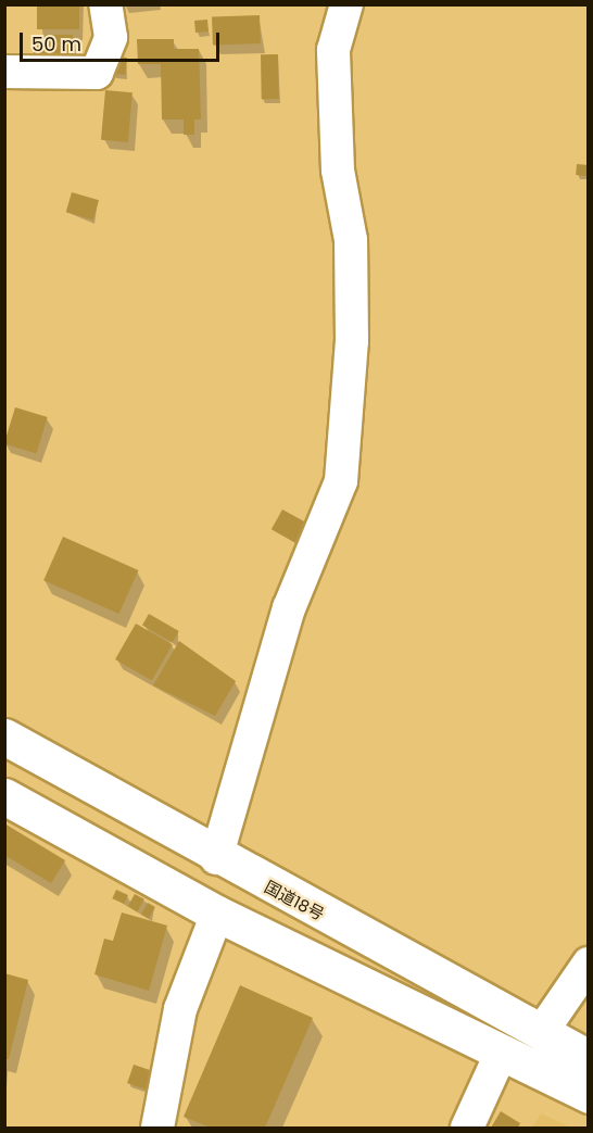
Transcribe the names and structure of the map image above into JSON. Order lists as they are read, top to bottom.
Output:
{
  "streets": {
    "highway": ["国道18号"]
  },
  "scale_bar": "50 m"
}
